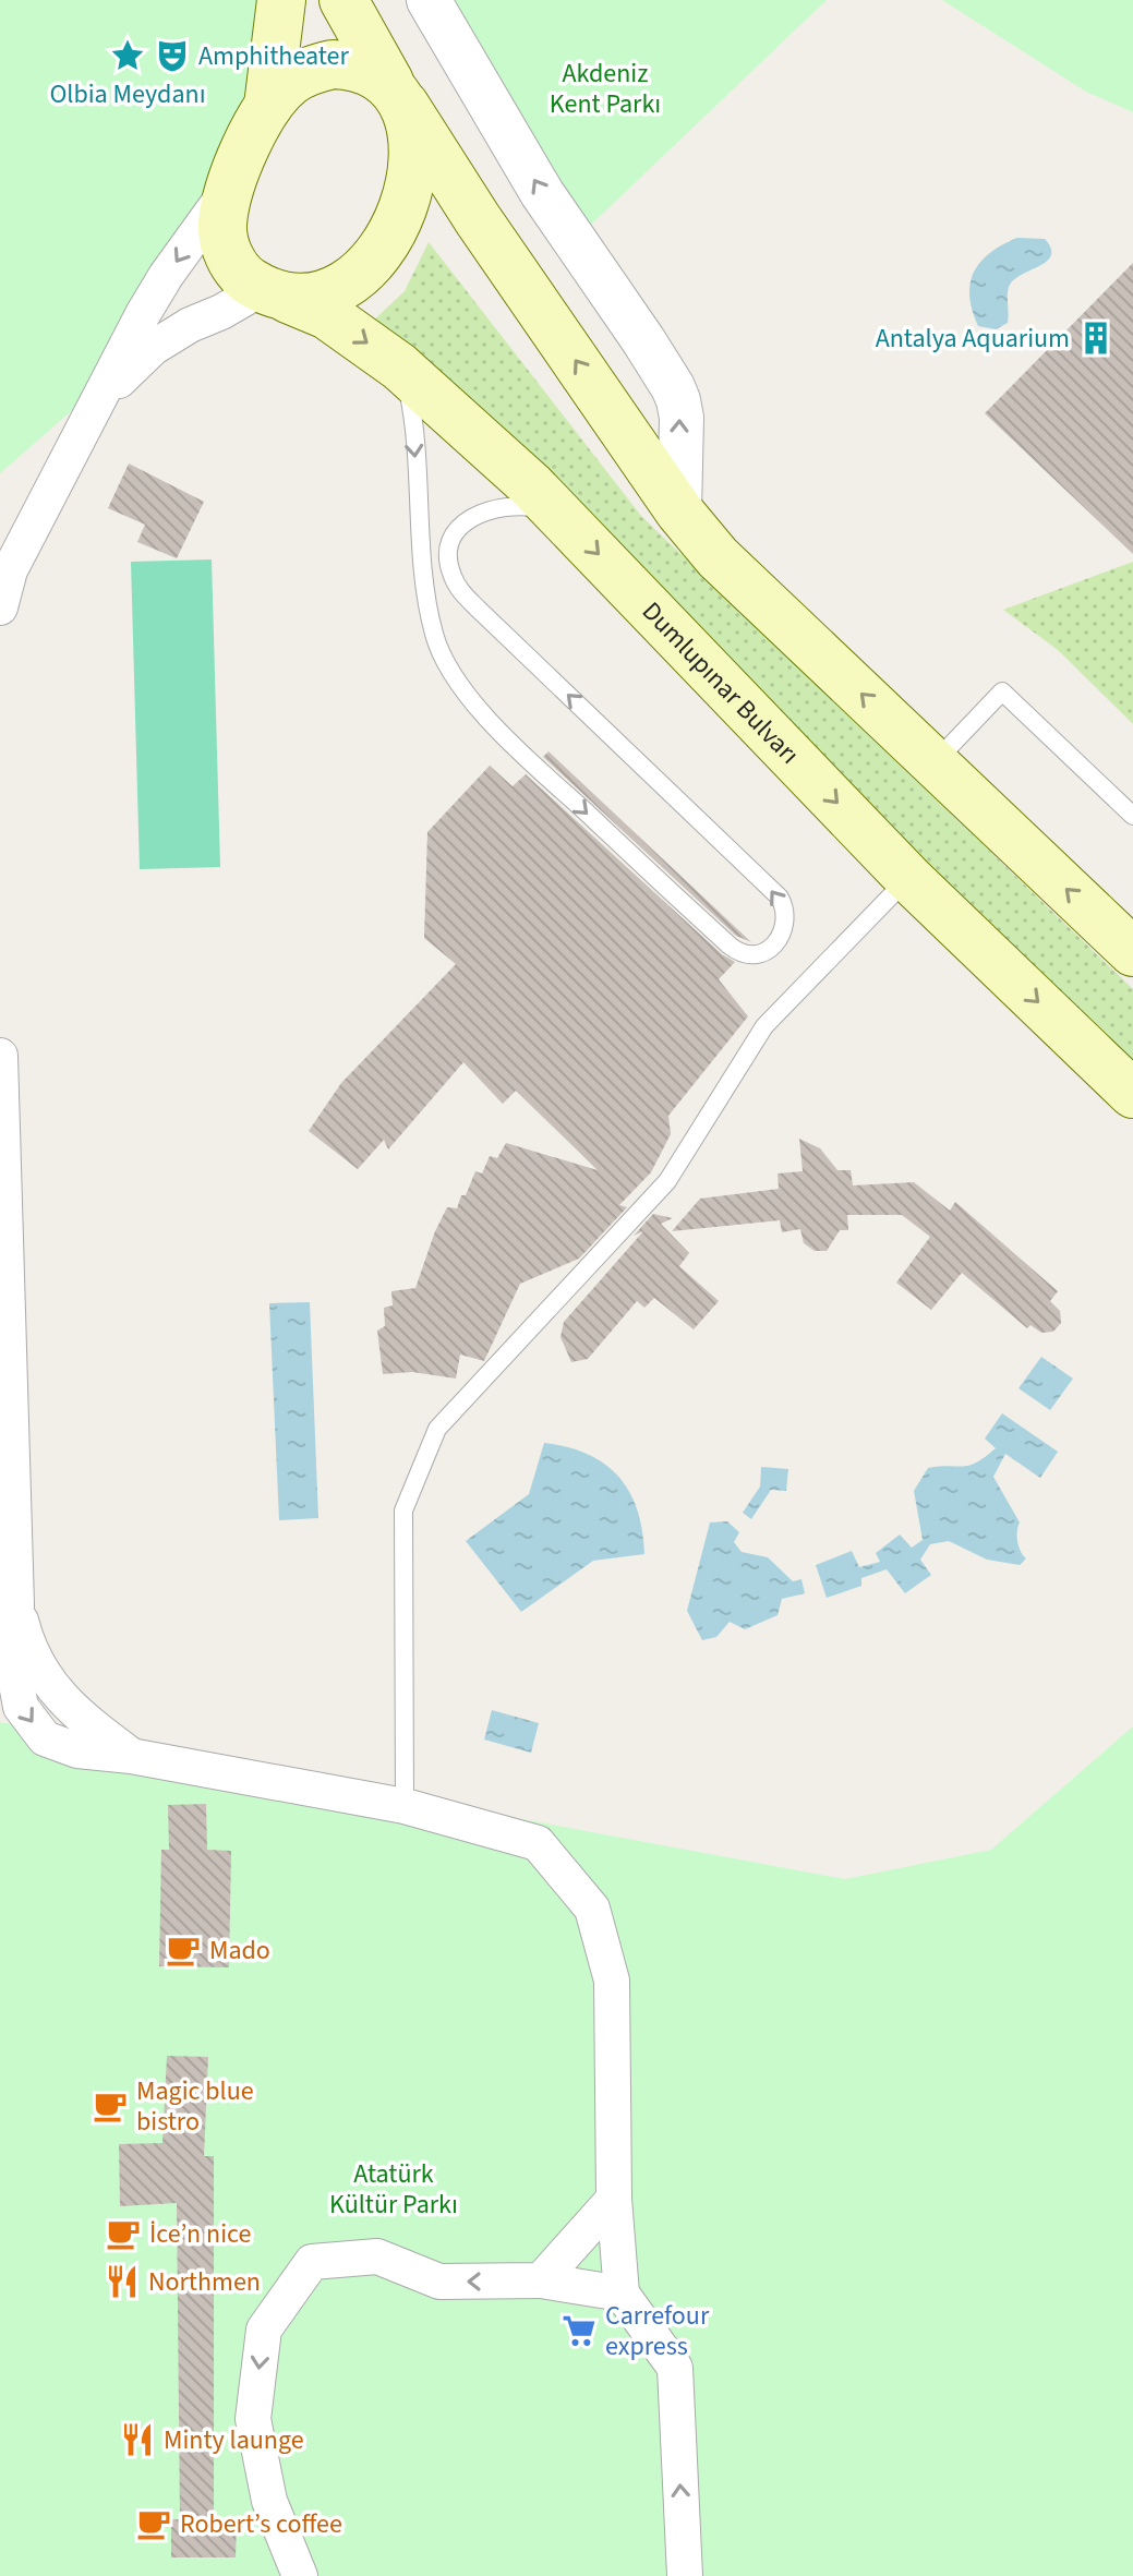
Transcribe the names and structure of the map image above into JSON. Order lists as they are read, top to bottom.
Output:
{
  "streets": {
    "main road": ["Dumlupınar Bulvarı"]
  },
  "parks": ["Akdeniz Kent Parkı", "Atatürk Kültür Parkı"],
  "places": {
    "place": ["Olbia Meydanı"],
    "theatre": ["Amphitheater"],
    "building": ["Antalya Aquarium"],
    "cafe": [
      "Mado",
      "Magic blue bistro",
      "İce’n nice",
      "Robert’s coffee"
    ],
    "restaurant": ["Northmen", "Minty launge"],
    "supermarket": ["Carrefour express"]
  }
}
